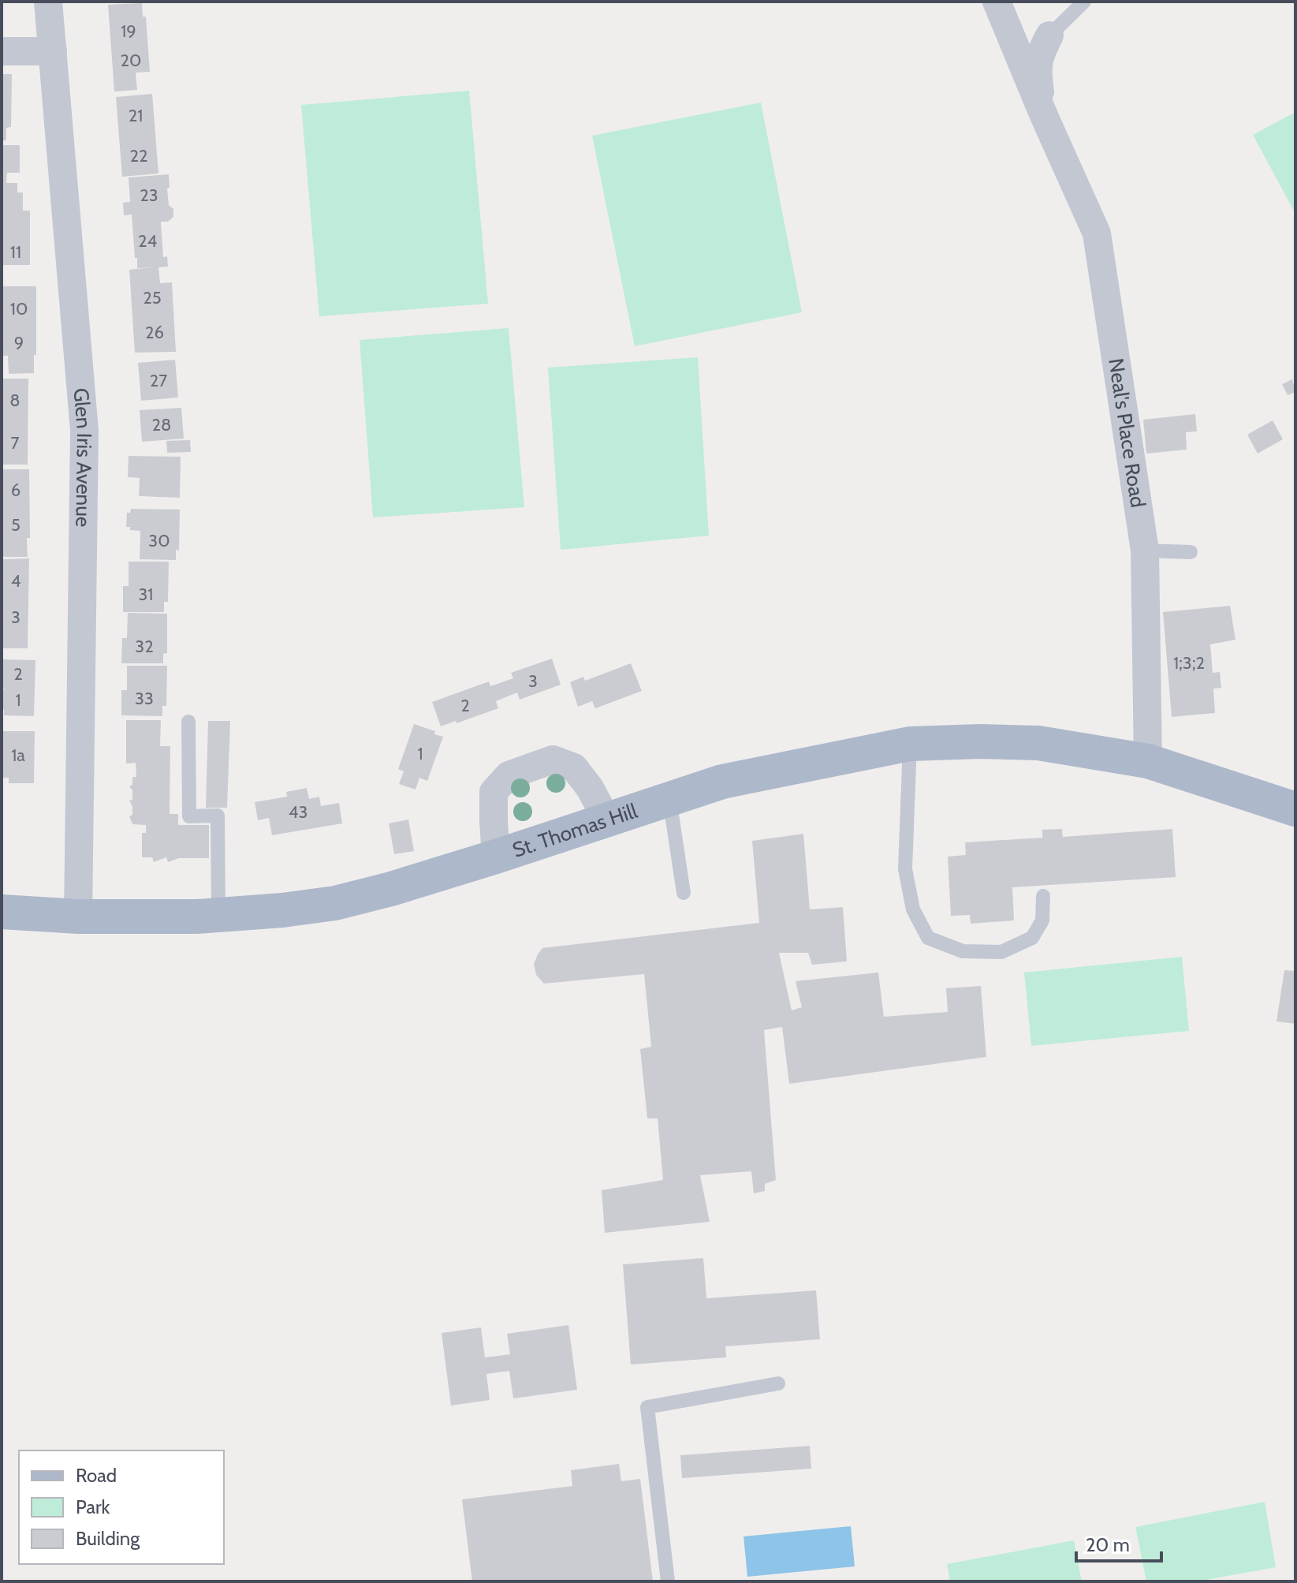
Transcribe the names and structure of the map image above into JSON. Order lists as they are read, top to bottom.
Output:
{
  "streets": {
    "main road": ["St. Thomas Hill"],
    "street": ["Neal's Place Road", "Glen Iris Avenue"]
  },
  "crossings": [
    ["Neal's Place Road", "St. Thomas Hill"],
    ["Glen Iris Avenue", "St. Thomas Hill"]
  ],
  "house_numbers": [
    "19",
    "20",
    "21",
    "22",
    "23",
    "24",
    "11",
    "25",
    "10",
    "26",
    "9",
    "27",
    "8",
    "28",
    "7",
    "6",
    "5",
    "30",
    "4",
    "31",
    "3",
    "32",
    "1;3;2",
    "2",
    "3",
    "33",
    "1",
    "2",
    "1",
    "1a",
    "43"
  ],
  "legend": ["Road", "Park", "Building"],
  "scale_bar": "20 m"
}
